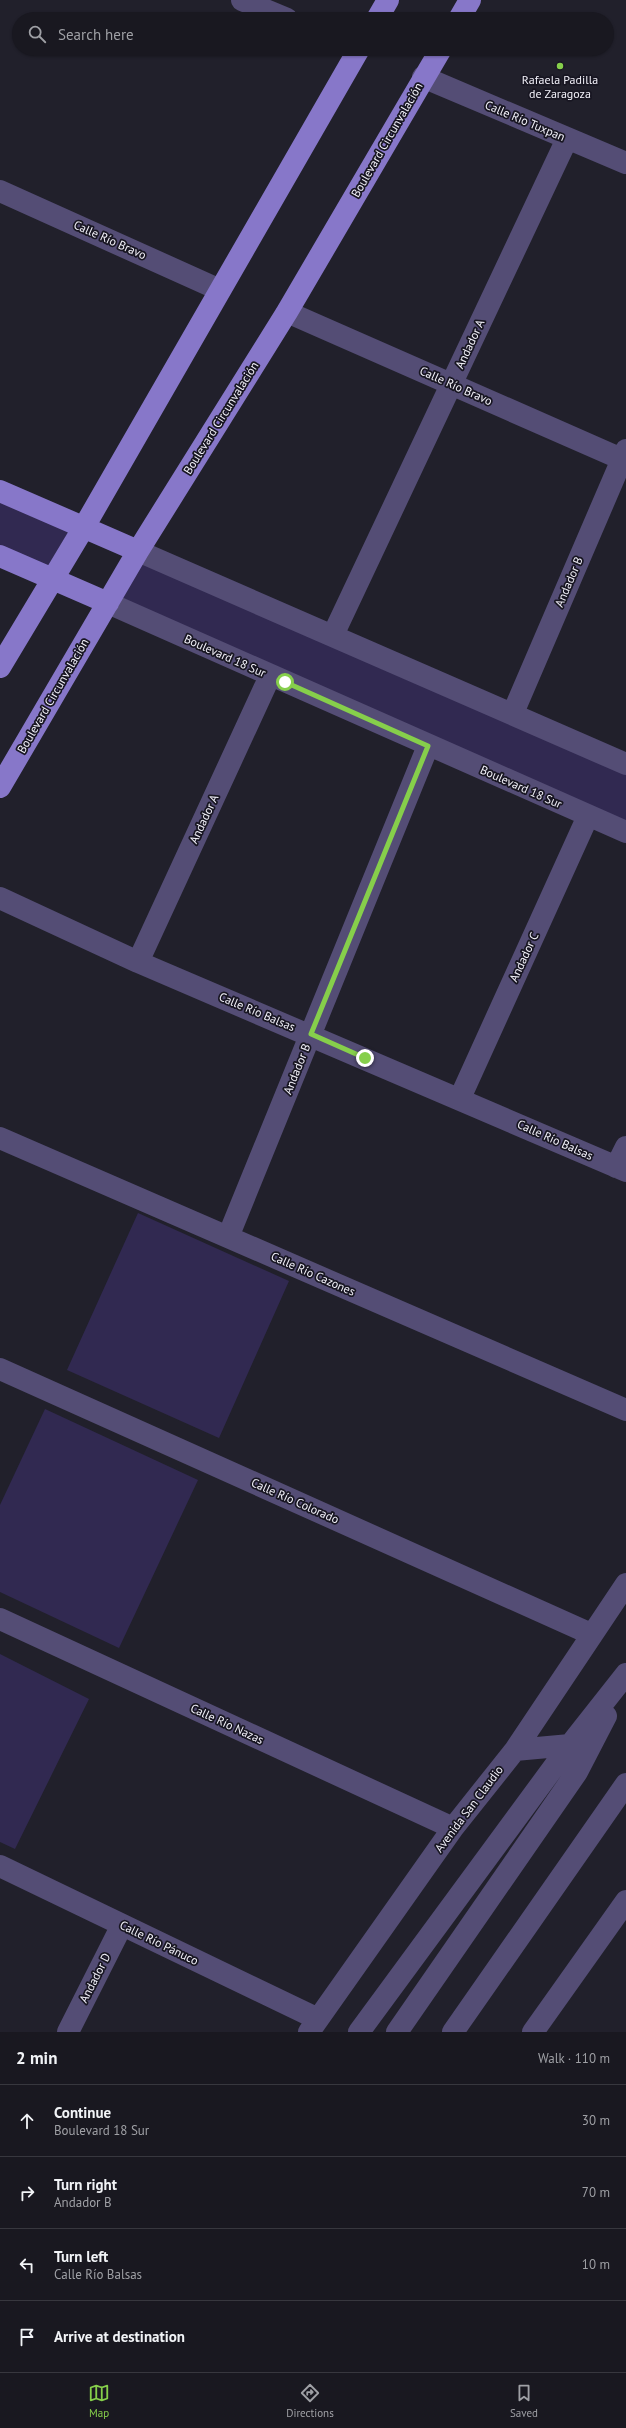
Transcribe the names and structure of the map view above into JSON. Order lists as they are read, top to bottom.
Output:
{
  "streets": {
    "main road": ["Boulevard Circunvalación", "Boulevard 18 Sur"],
    "street": [
      "Calle Río Tuxpan",
      "Calle Río Bravo",
      "Andador A",
      "Andador B",
      "Andador C",
      "Calle Río Balsas",
      "Calle Río Cazones",
      "Calle Río Colorado",
      "Calle Río Nazas",
      "Avenida San Claudio",
      "Calle Río Pánuco",
      "Andador D"
    ]
  },
  "crossings": [
    ["Calle Río Tuxpan", "Boulevard Circunvalación"],
    ["Calle Río Tuxpan", "Andador A"],
    ["Boulevard Circunvalación", "Calle Río Bravo"],
    ["Boulevard Circunvalación", "Boulevard 18 Sur"],
    ["Calle Río Bravo", "Andador A"],
    ["Calle Río Bravo", "Andador B"],
    ["Andador A", "Boulevard 18 Sur"],
    ["Andador A", "Calle Río Balsas"],
    ["Andador B", "Boulevard 18 Sur"],
    ["Andador B", "Calle Río Balsas"],
    ["Andador B", "Calle Río Cazones"],
    ["Boulevard 18 Sur", "Andador C"],
    ["Andador C", "Calle Río Balsas"],
    ["Calle Río Colorado", "Avenida San Claudio"],
    ["Calle Río Nazas", "Avenida San Claudio"],
    ["Avenida San Claudio", "Calle Río Pánuco"],
    ["Calle Río Pánuco", "Andador D"]
  ],
  "places": ["Rafaela Padilla de Zaragoza"],
  "page": {
    "search": "Search here",
    "heading": ["2 min", "Walk · 110 m"],
    "list": [
      ["Continue", "Boulevard 18 Sur", "30 m"],
      ["Turn right", "Andador B", "70 m"],
      ["Turn left", "Calle Río Balsas", "10 m"],
      "Arrive at destination"
    ],
    "nav": ["Map", "Directions", "Saved"]
  }
}
